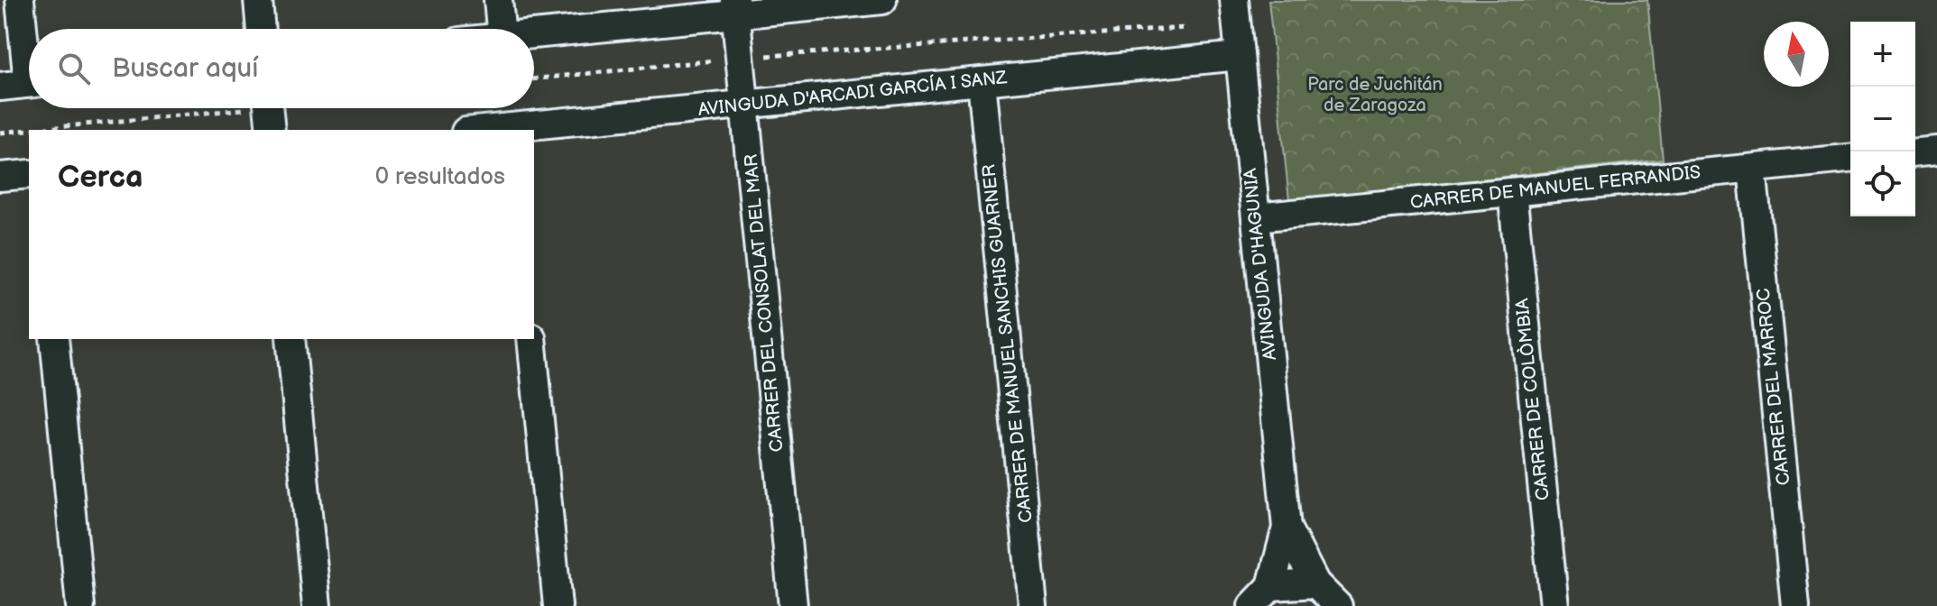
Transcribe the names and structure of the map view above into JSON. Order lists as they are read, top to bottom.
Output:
{
  "streets": {
    "street": [
      "AVINGUDA D'ARCADI GARCÍA I SANZ",
      "CARRER DE MANUEL FERRANDIS",
      "AVINGUDA D'HAGUNIA",
      "CARRER DEL CONSOLAT DEL MAR",
      "CARRER DE MANUEL SANCHIS GUARNER",
      "CARRER DEL MARROC",
      "CARRER DE COLÒMBIA"
    ]
  },
  "crossings": [
    ["AVINGUDA D'ARCADI GARCÍA I SANZ", "AVINGUDA D'HAGUNIA"],
    ["AVINGUDA D'ARCADI GARCÍA I SANZ", "CARRER DEL CONSOLAT DEL MAR"],
    ["AVINGUDA D'ARCADI GARCÍA I SANZ", "CARRER DE MANUEL SANCHIS GUARNER"],
    ["CARRER DE MANUEL FERRANDIS", "AVINGUDA D'HAGUNIA"],
    ["CARRER DE MANUEL FERRANDIS", "CARRER DEL MARROC"],
    ["CARRER DE MANUEL FERRANDIS", "CARRER DE COLÒMBIA"]
  ],
  "parks": ["Parc de Juchitán de Zaragoza"],
  "north": "top",
  "page": {
    "map_buttons": ["+", "−"],
    "search": "Buscar aquí",
    "heading": ["Cerca", "0 resultados"]
  }
}
